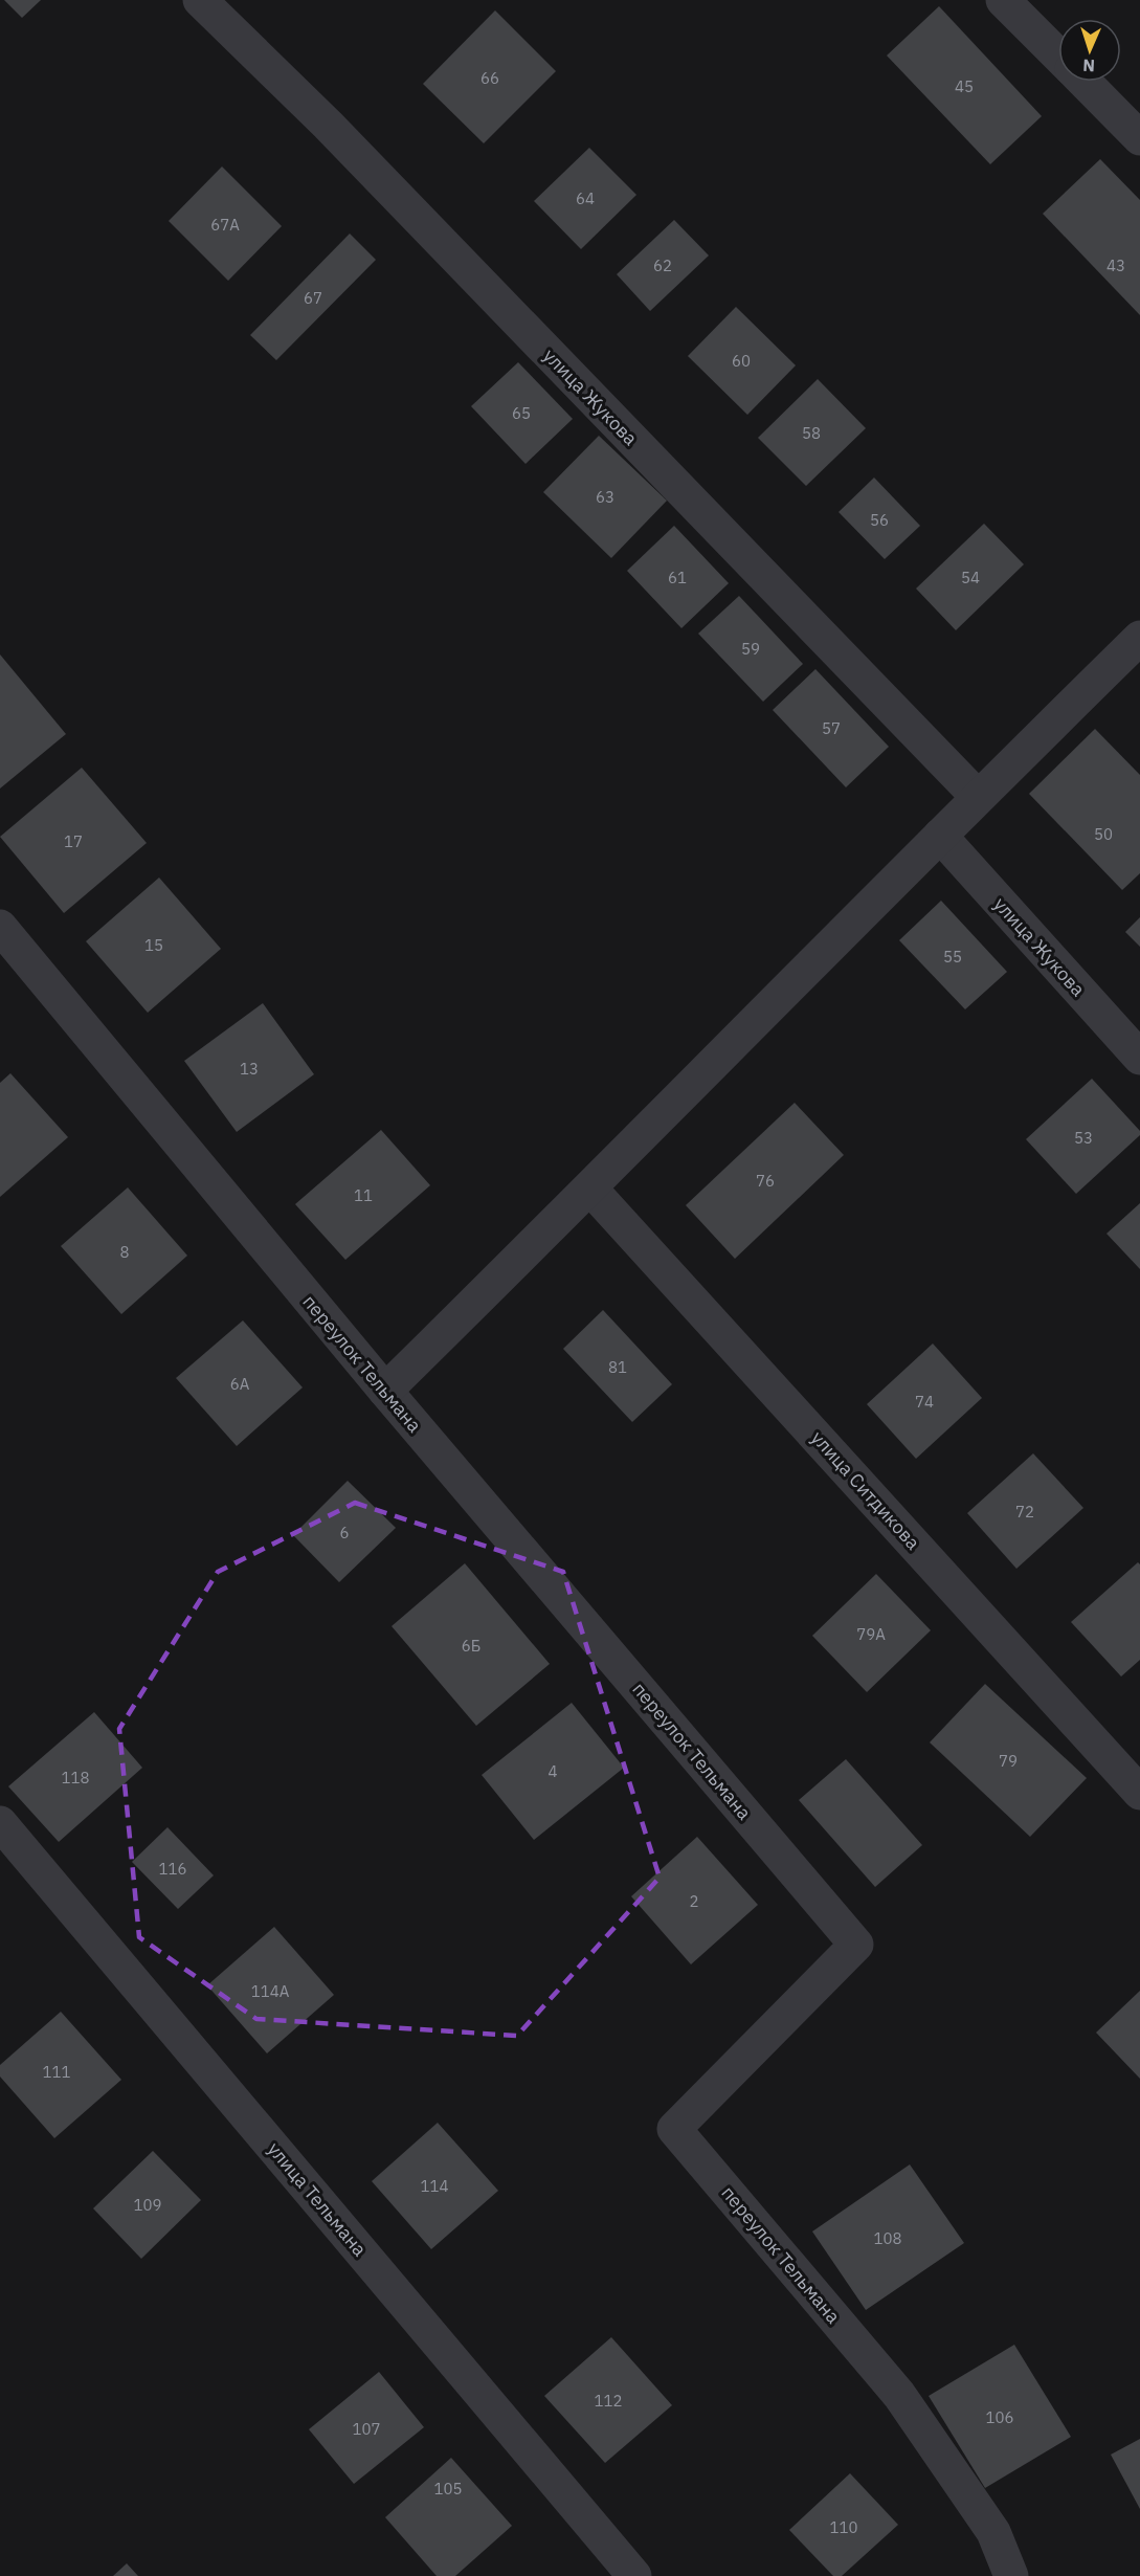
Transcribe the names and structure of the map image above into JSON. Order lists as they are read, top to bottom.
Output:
{
  "streets": {
    "street": [
      "улица Жукова",
      "переулок Тельмана",
      "улица Ситдикова",
      "улица Тельмана"
    ]
  },
  "house_numbers": [
    "66",
    "45",
    "64",
    "67А",
    "62",
    "43",
    "67",
    "60",
    "65",
    "58",
    "63",
    "56",
    "61",
    "54",
    "59",
    "57",
    "50",
    "17",
    "15",
    "55",
    "13",
    "53",
    "76",
    "11",
    "8",
    "81",
    "6А",
    "74",
    "72",
    "6",
    "79А",
    "6Б",
    "79",
    "4",
    "118",
    "116",
    "2",
    "114А",
    "111",
    "114",
    "109",
    "108",
    "112",
    "106",
    "107",
    "105",
    "110"
  ],
  "north": "bottom"
}
